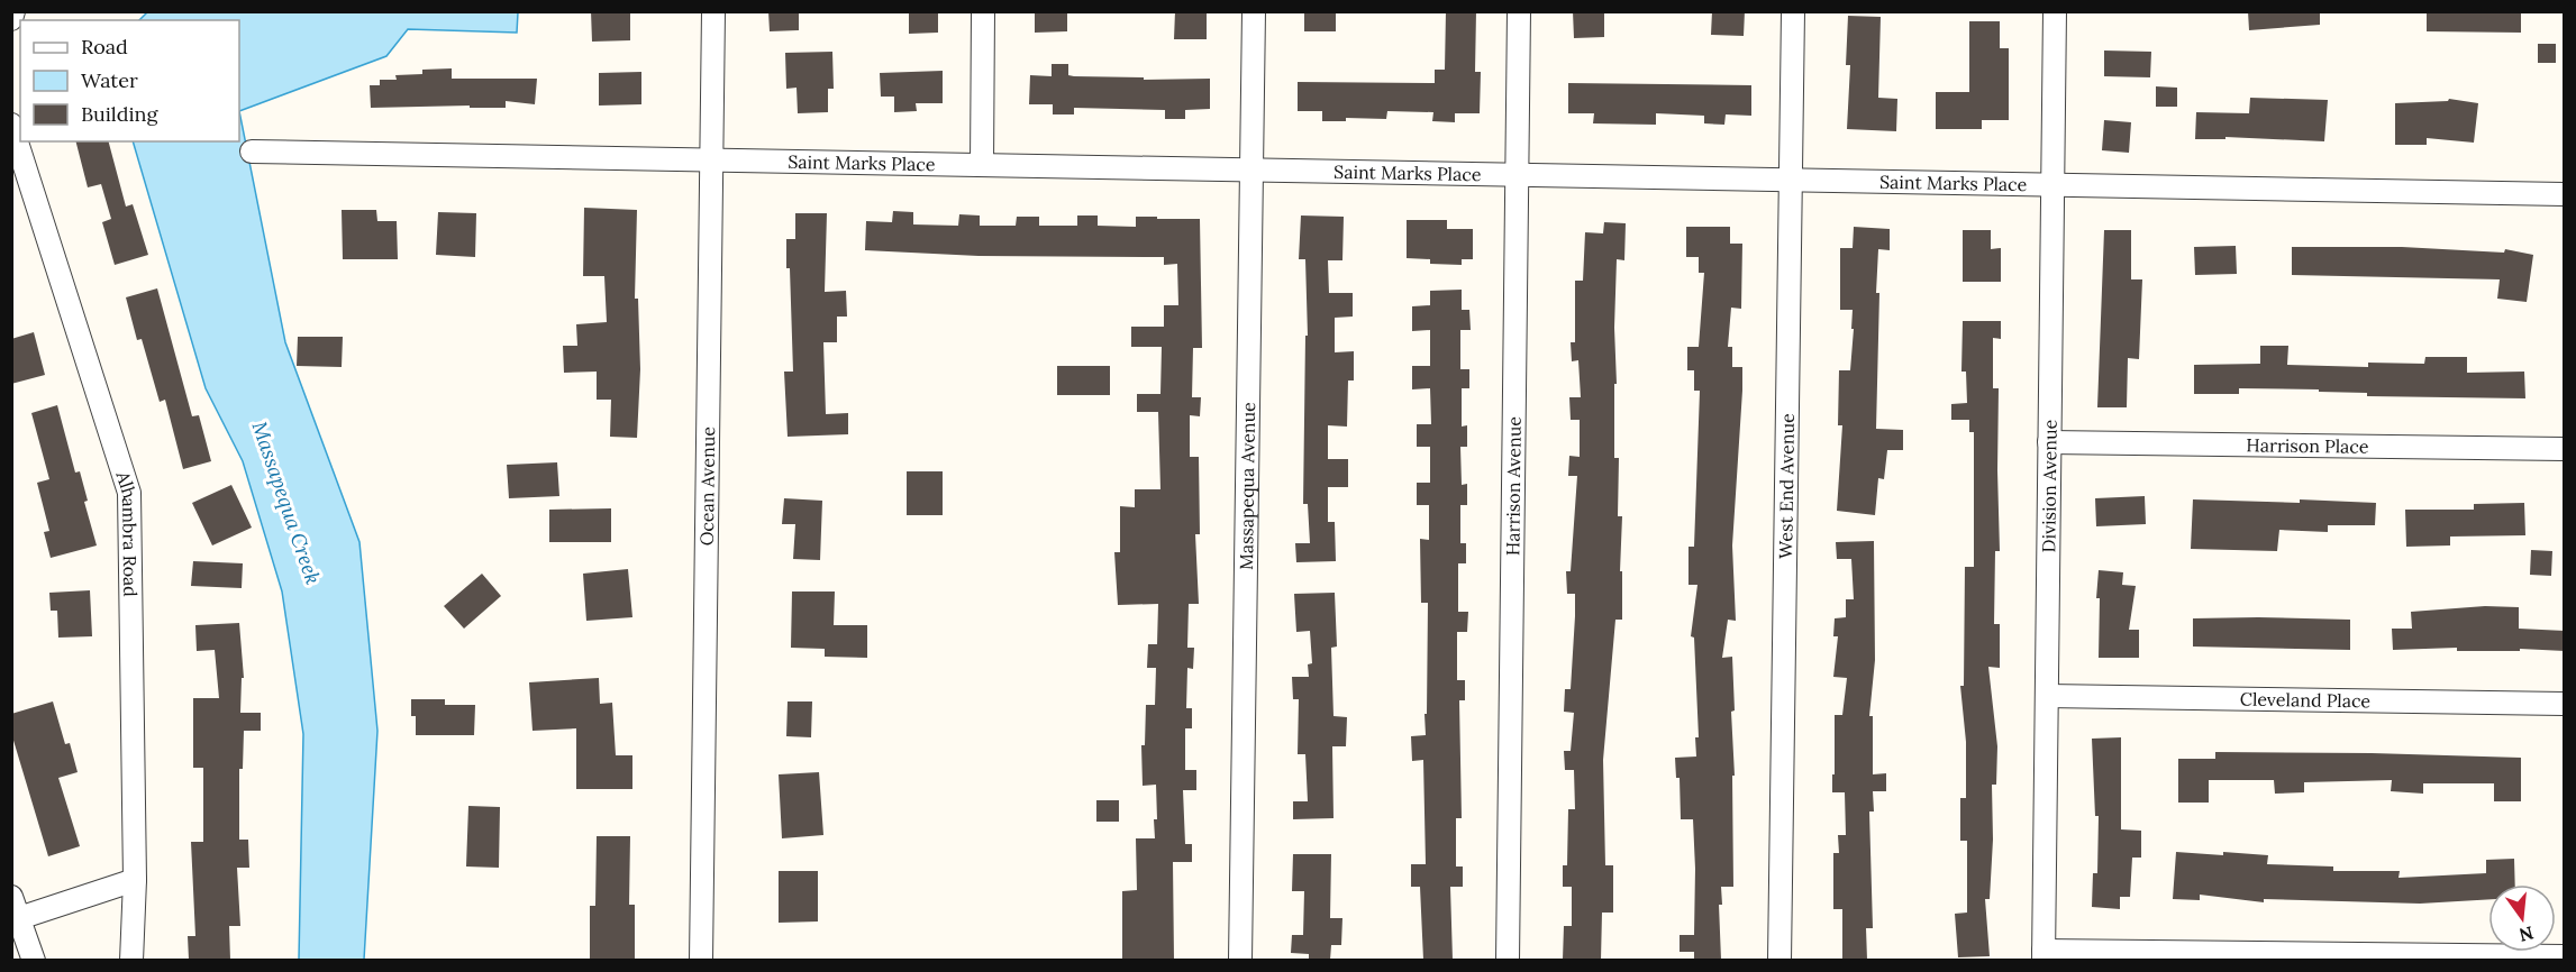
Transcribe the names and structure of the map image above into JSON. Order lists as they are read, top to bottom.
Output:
{
  "streets": {
    "street": [
      "Saint Marks Place",
      "Harrison Place",
      "Ocean Avenue",
      "Massapequa Avenue",
      "Harrison Avenue",
      "West End Avenue",
      "Division Avenue",
      "Alhambra Road",
      "Cleveland Place"
    ]
  },
  "crossings": [
    ["Saint Marks Place", "Ocean Avenue"],
    ["Saint Marks Place", "Massapequa Avenue"],
    ["Saint Marks Place", "Harrison Avenue"],
    ["Saint Marks Place", "West End Avenue"],
    ["Saint Marks Place", "Division Avenue"],
    ["Harrison Place", "Division Avenue"],
    ["Division Avenue", "Cleveland Place"]
  ],
  "water": ["Massapequa Creek"],
  "legend": ["Road", "Water", "Building"],
  "north": "bottom"
}
